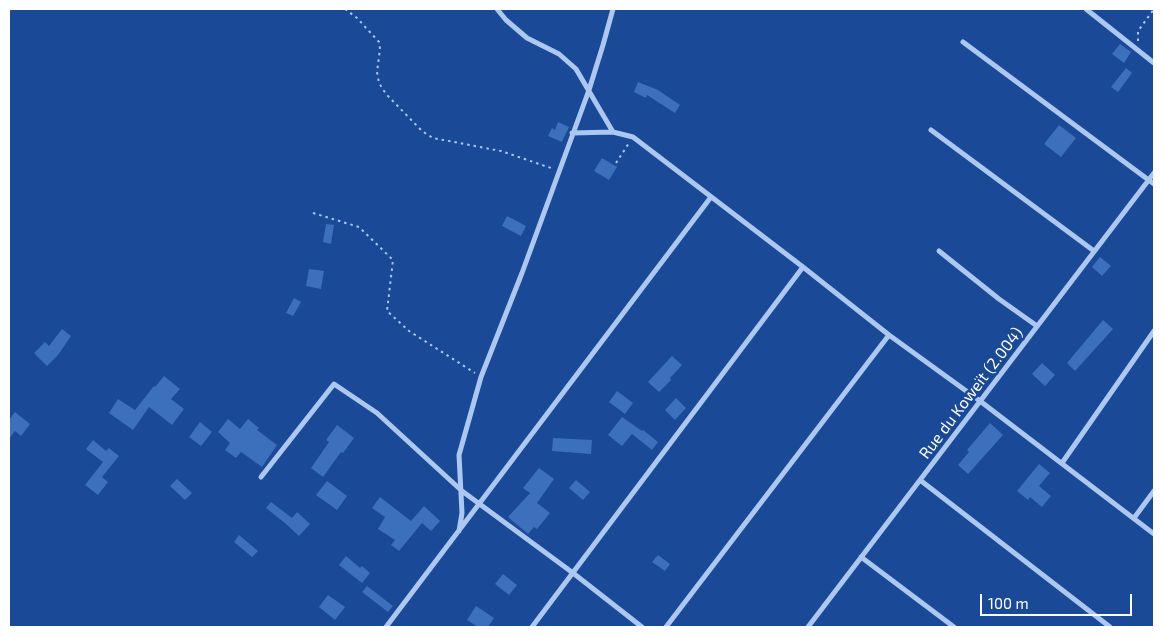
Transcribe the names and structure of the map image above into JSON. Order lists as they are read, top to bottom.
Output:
{
  "streets": {
    "street": ["Rue du Koweït (2.004)"]
  },
  "scale_bar": "100 m"
}
